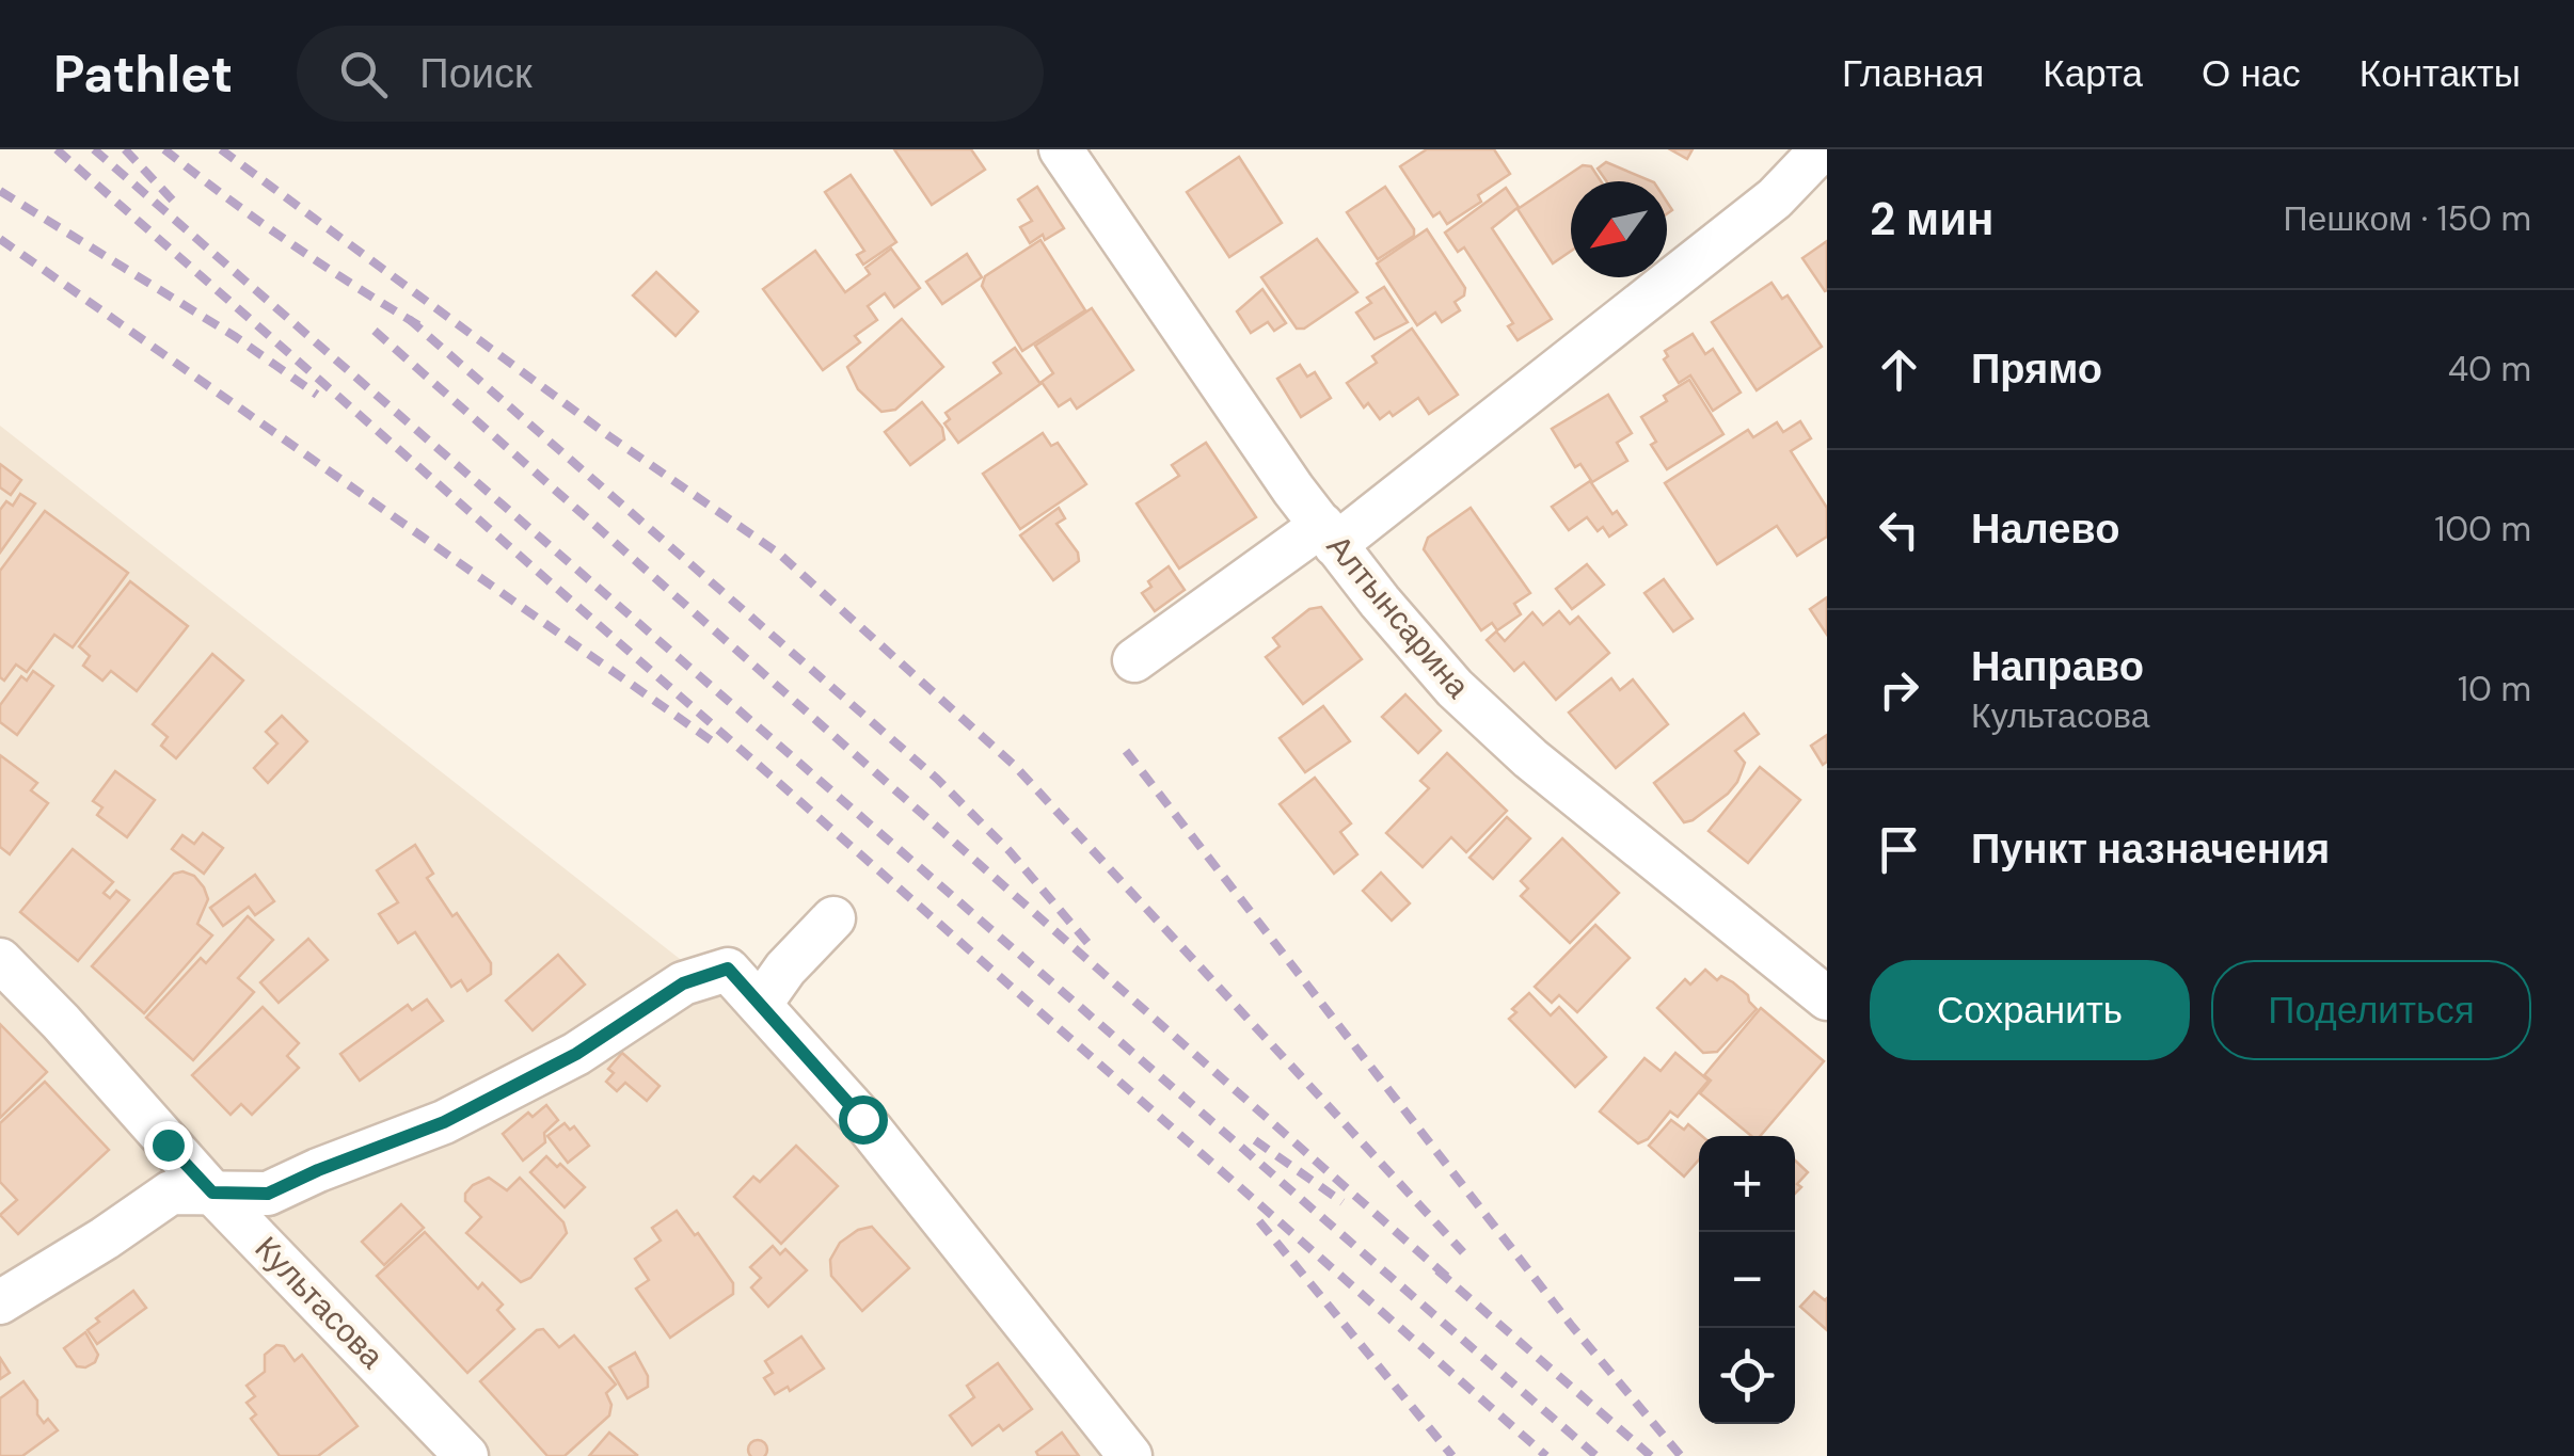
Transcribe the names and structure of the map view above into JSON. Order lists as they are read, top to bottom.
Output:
{
  "streets": {
    "street": ["Алтынсарина", "Культасова"]
  },
  "north": "bottom left",
  "page": {
    "header": "Pathlet",
    "search": "Поиск",
    "nav": [
      "Главная",
      "Карта",
      "О нас",
      "Контакты"
    ],
    "heading": ["2 мин", "Пешком · 150 m"],
    "list": [
      ["Прямо", "40 m"],
      ["Налево", "100 m"],
      ["Направо", "Культасова", "10 m"],
      "Пункт назначения"
    ],
    "buttons": ["Сохранить", "Поделиться"],
    "map_buttons": ["+", "−"]
  }
}
